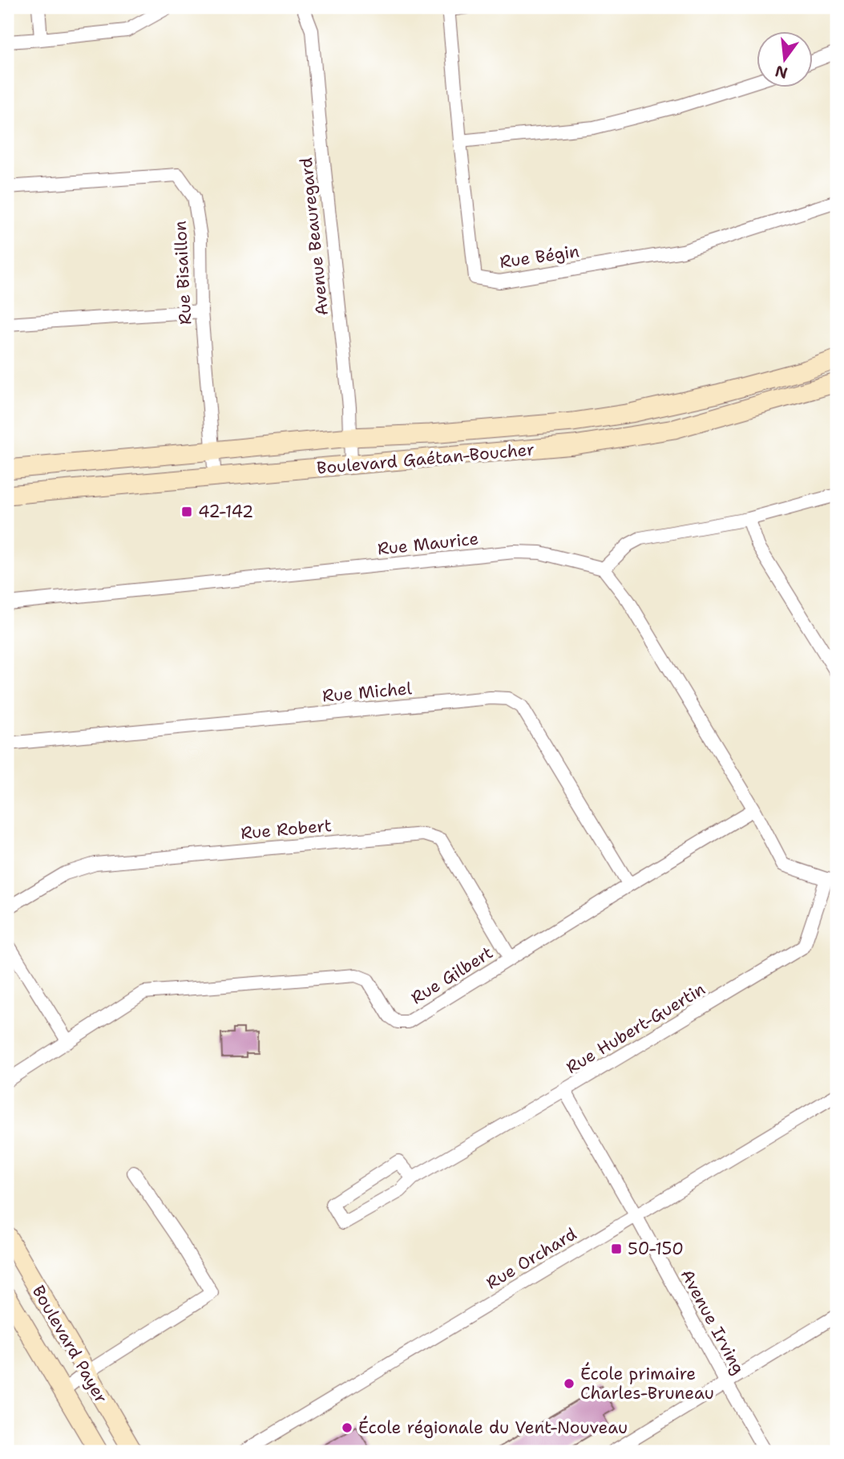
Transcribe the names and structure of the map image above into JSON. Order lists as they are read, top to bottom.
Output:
{
  "streets": {
    "main road": ["Boulevard Gaétan-Boucher", "Boulevard Payer"],
    "street": [
      "Avenue Beauregard",
      "Rue Bégin",
      "Rue Bisaillon",
      "Rue Maurice",
      "Rue Michel",
      "Rue Robert",
      "Rue Gilbert",
      "Rue Hubert-Guertin",
      "Rue Orchard",
      "Avenue Irving"
    ]
  },
  "crossings": [
    ["Avenue Beauregard", "Boulevard Gaétan-Boucher"],
    ["Rue Bisaillon", "Boulevard Gaétan-Boucher"],
    ["Rue Michel", "Rue Gilbert"],
    ["Rue Robert", "Rue Gilbert"],
    ["Rue Hubert-Guertin", "Avenue Irving"],
    ["Rue Orchard", "Avenue Irving"]
  ],
  "places": {
    "transit": ["42-142", "50-150"],
    "other": ["École primaire Charles-Bruneau", "École régionale du Vent-Nouveau"]
  },
  "north": "bottom"
}
